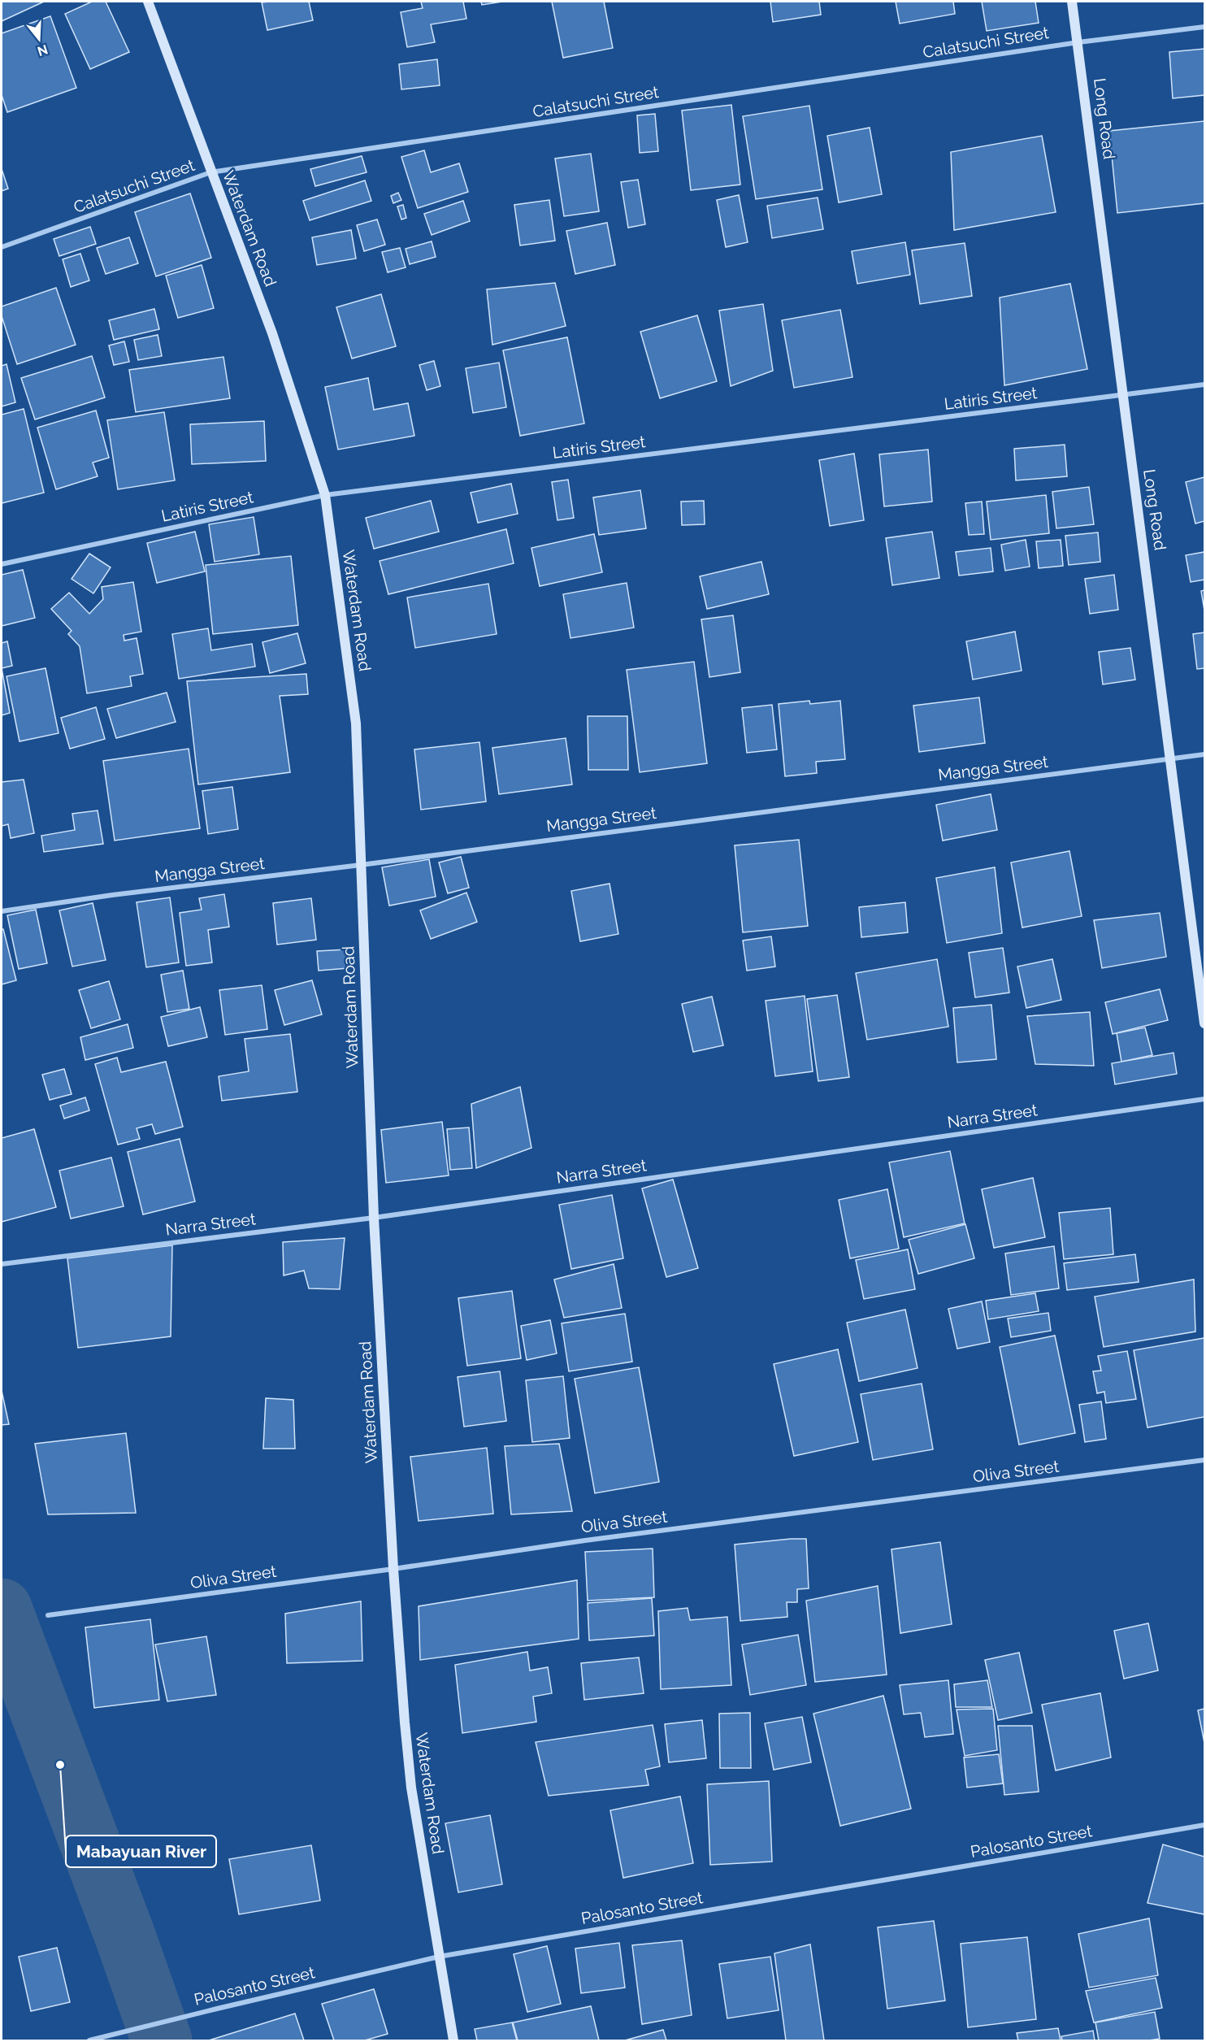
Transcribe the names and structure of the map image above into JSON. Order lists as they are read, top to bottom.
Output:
{
  "streets": {
    "street": [
      "Calatsuchi Street",
      "Long Road",
      "Waterdam Road",
      "Latiris Street",
      "Mangga Street",
      "Narra Street",
      "Oliva Street",
      "Palosanto Street"
    ]
  },
  "crossings": [
    ["Calatsuchi Street", "Long Road"],
    ["Calatsuchi Street", "Waterdam Road"],
    ["Long Road", "Latiris Street"],
    ["Long Road", "Mangga Street"],
    ["Waterdam Road", "Latiris Street"],
    ["Waterdam Road", "Mangga Street"],
    ["Waterdam Road", "Narra Street"],
    ["Waterdam Road", "Oliva Street"],
    ["Waterdam Road", "Palosanto Street"]
  ],
  "places": ["Mabayuan River"],
  "north": "bottom"
}
